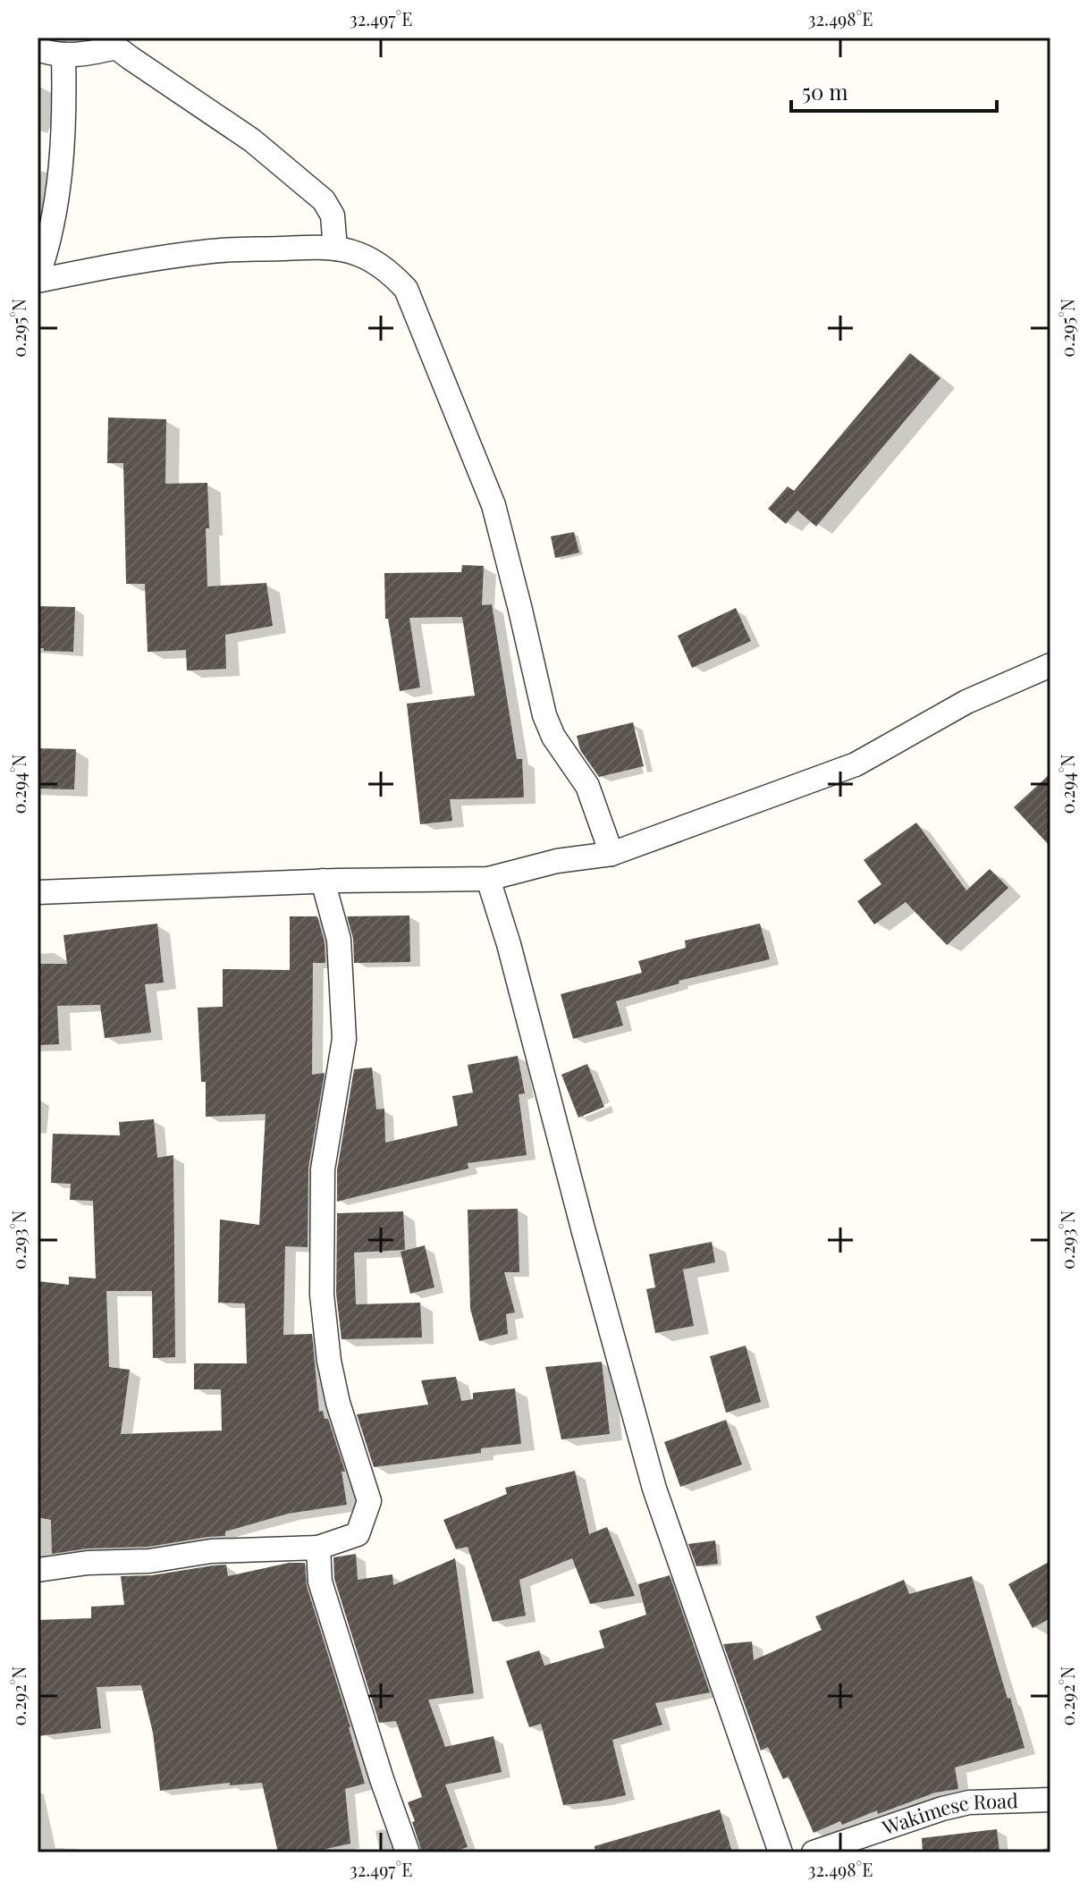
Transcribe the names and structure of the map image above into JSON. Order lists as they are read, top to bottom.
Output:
{
  "streets": {
    "street": ["Wakimese Road"]
  },
  "scale_bar": "50 m",
  "coordinates": [
    "32.497°E",
    "32.498°E",
    "0.295°N",
    "0.294°N",
    "0.293°N",
    "0.292°N"
  ]
}
